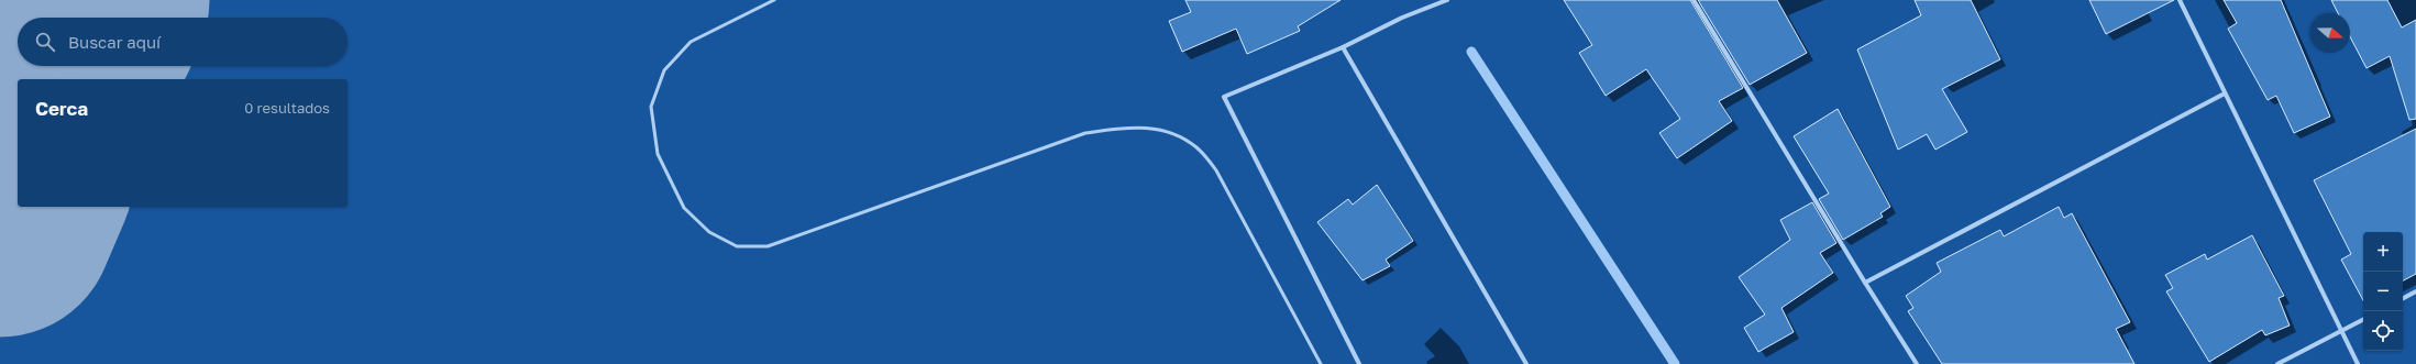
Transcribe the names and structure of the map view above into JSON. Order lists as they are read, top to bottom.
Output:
{
  "north": "right",
  "page": {
    "search": "Buscar aquí",
    "heading": ["Cerca", "0 resultados"],
    "map_buttons": ["+", "−"]
  }
}
